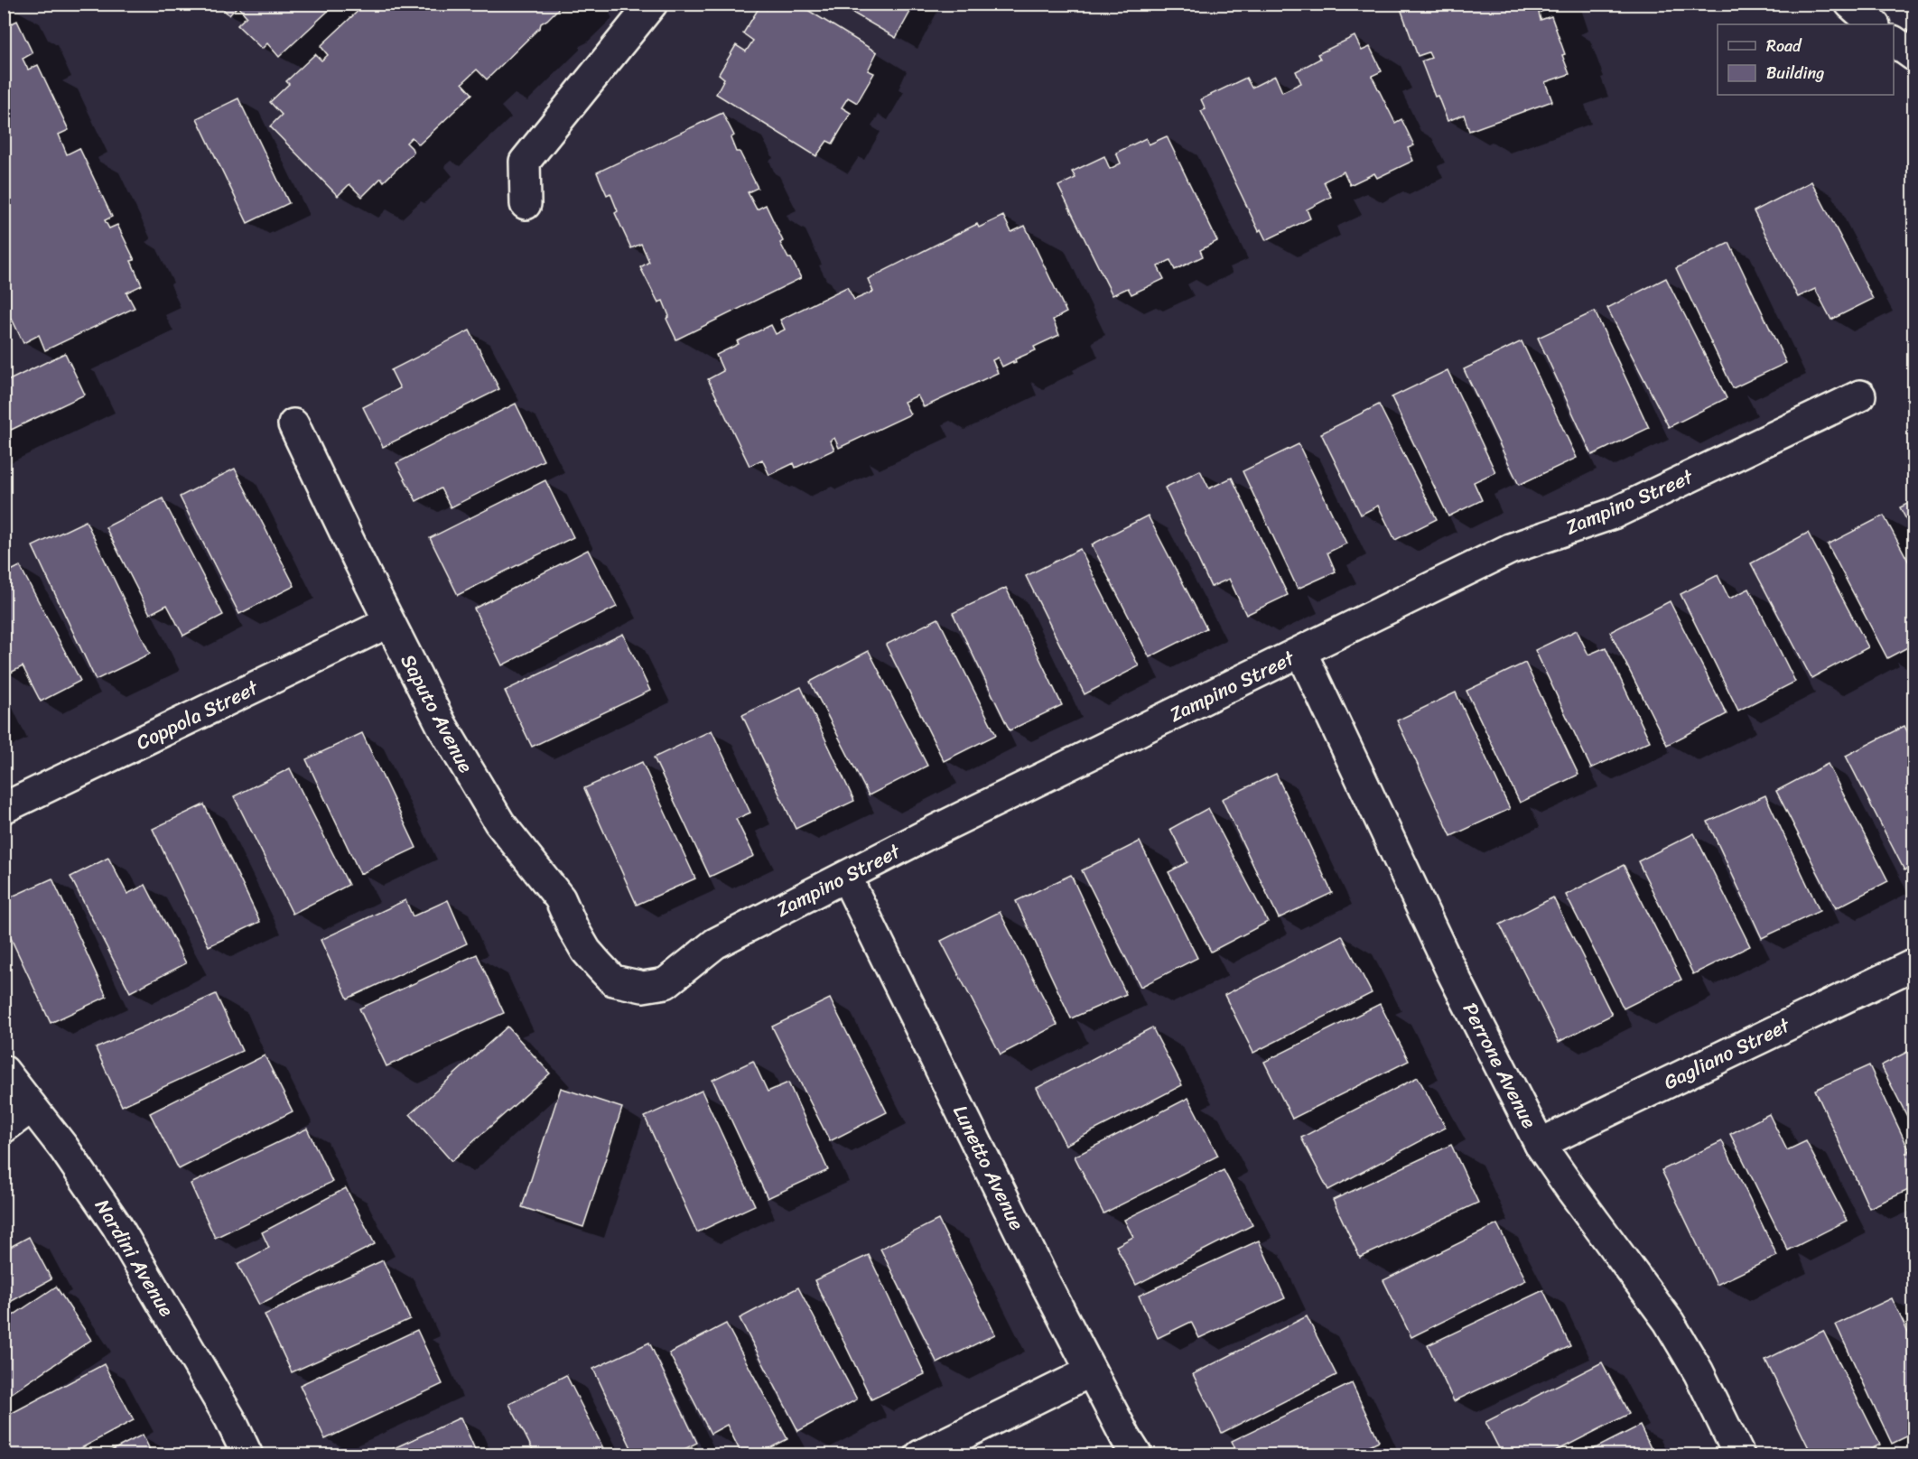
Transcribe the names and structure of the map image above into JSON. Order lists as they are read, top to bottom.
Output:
{
  "streets": {
    "street": [
      "Zampino Street",
      "Saputo Avenue",
      "Coppola Street",
      "Gagliano Street",
      "Perrone Avenue",
      "Lunetto Avenue",
      "Nardini Avenue"
    ]
  },
  "crossings": [
    ["Zampino Street", "Saputo Avenue"],
    ["Zampino Street", "Perrone Avenue"],
    ["Zampino Street", "Lunetto Avenue"],
    ["Saputo Avenue", "Coppola Street"],
    ["Gagliano Street", "Perrone Avenue"]
  ],
  "legend": ["Road", "Building"]
}
